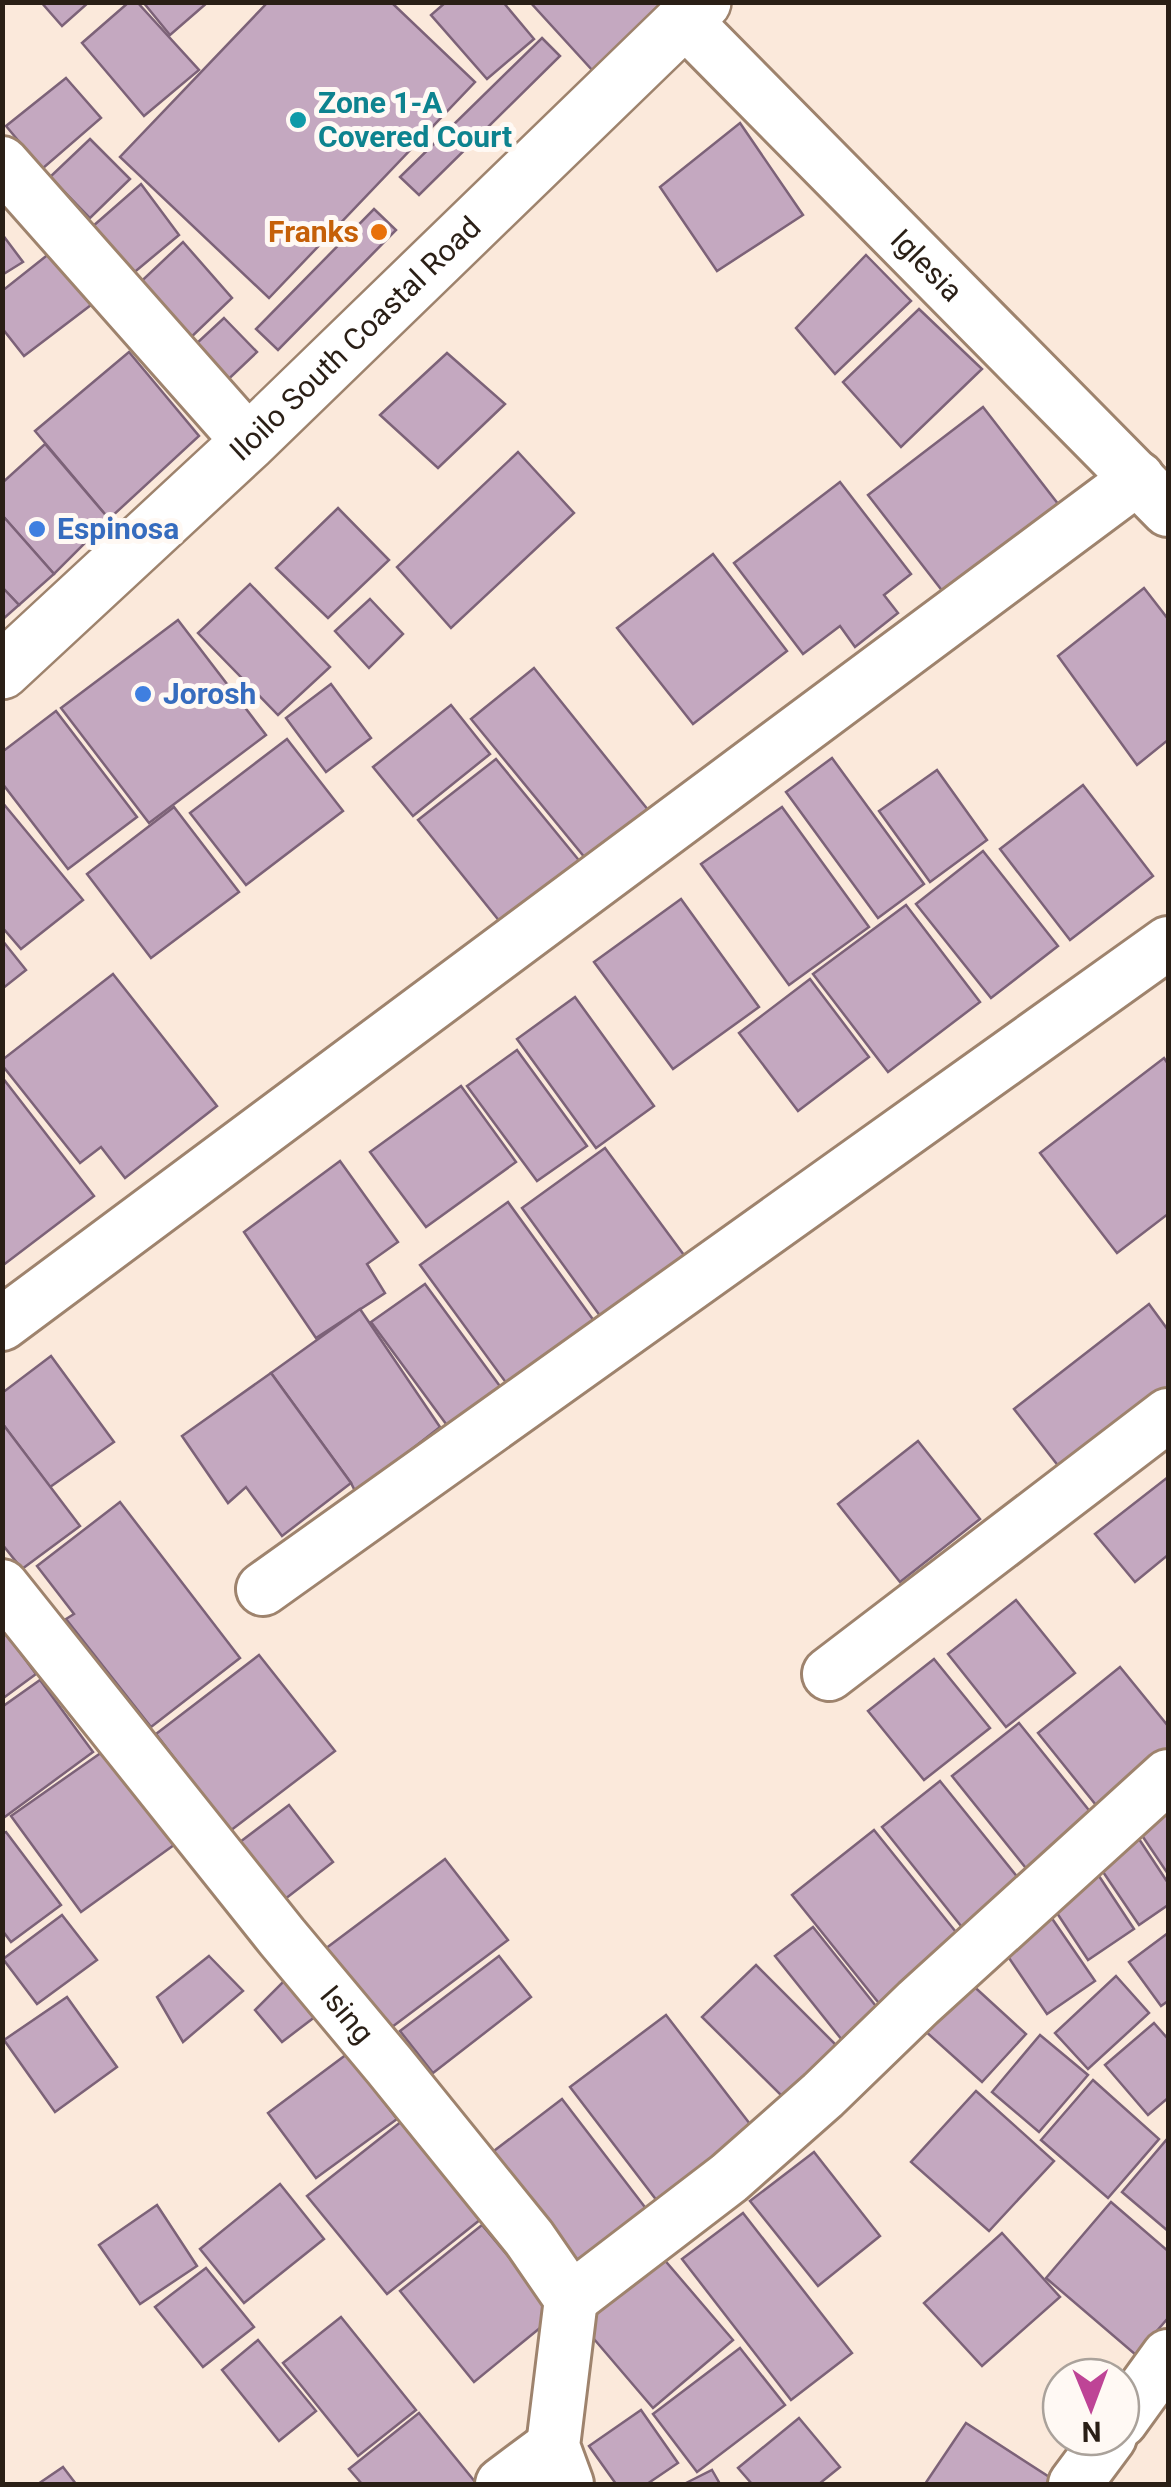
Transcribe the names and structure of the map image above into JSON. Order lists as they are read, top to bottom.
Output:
{
  "streets": {
    "street": ["Iglesia", "Iloilo South Coastal Road", "Ising"]
  },
  "crossings": [
    ["Iglesia", "Iloilo South Coastal Road"]
  ],
  "places": [
    "Zone 1-A Covered Court",
    "Franks",
    "Espinosa",
    "Jorosh"
  ],
  "north": "bottom"
}
